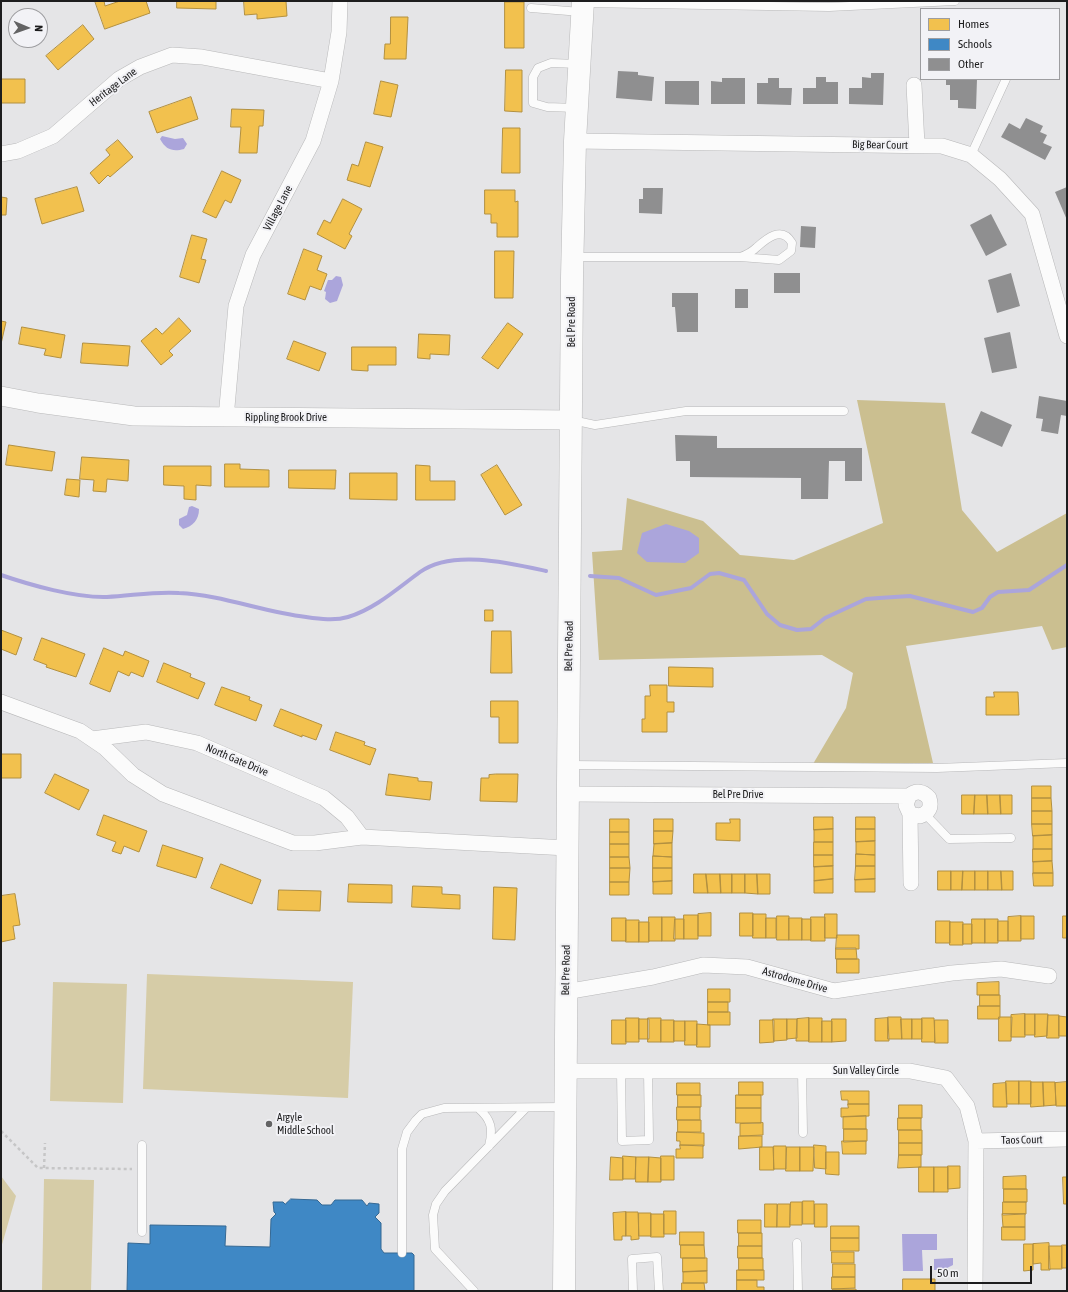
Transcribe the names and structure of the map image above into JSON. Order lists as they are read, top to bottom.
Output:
{
  "streets": {
    "main road": ["Bel Pre Road"],
    "street": [
      "Heritage Lane",
      "Big Bear Court",
      "Village Lane",
      "Rippling Brook Drive",
      "North Gate Drive",
      "Bel Pre Drive",
      "Astrodome Drive",
      "Sun Valley Circle",
      "Taos Court"
    ]
  },
  "crossings": [
    ["Heritage Lane", "Village Lane"],
    ["Big Bear Court", "Bel Pre Road"],
    ["Village Lane", "Rippling Brook Drive"],
    ["Bel Pre Road", "Rippling Brook Drive"],
    ["Bel Pre Road", "Bel Pre Drive"],
    ["Bel Pre Road", "Astrodome Drive"],
    ["Bel Pre Road", "Sun Valley Circle"],
    ["Sun Valley Circle", "Taos Court"]
  ],
  "places": ["Argyle Middle School"],
  "legend": ["Homes", "Schools", "Other"],
  "scale_bar": "50 m",
  "north": "right"
}
